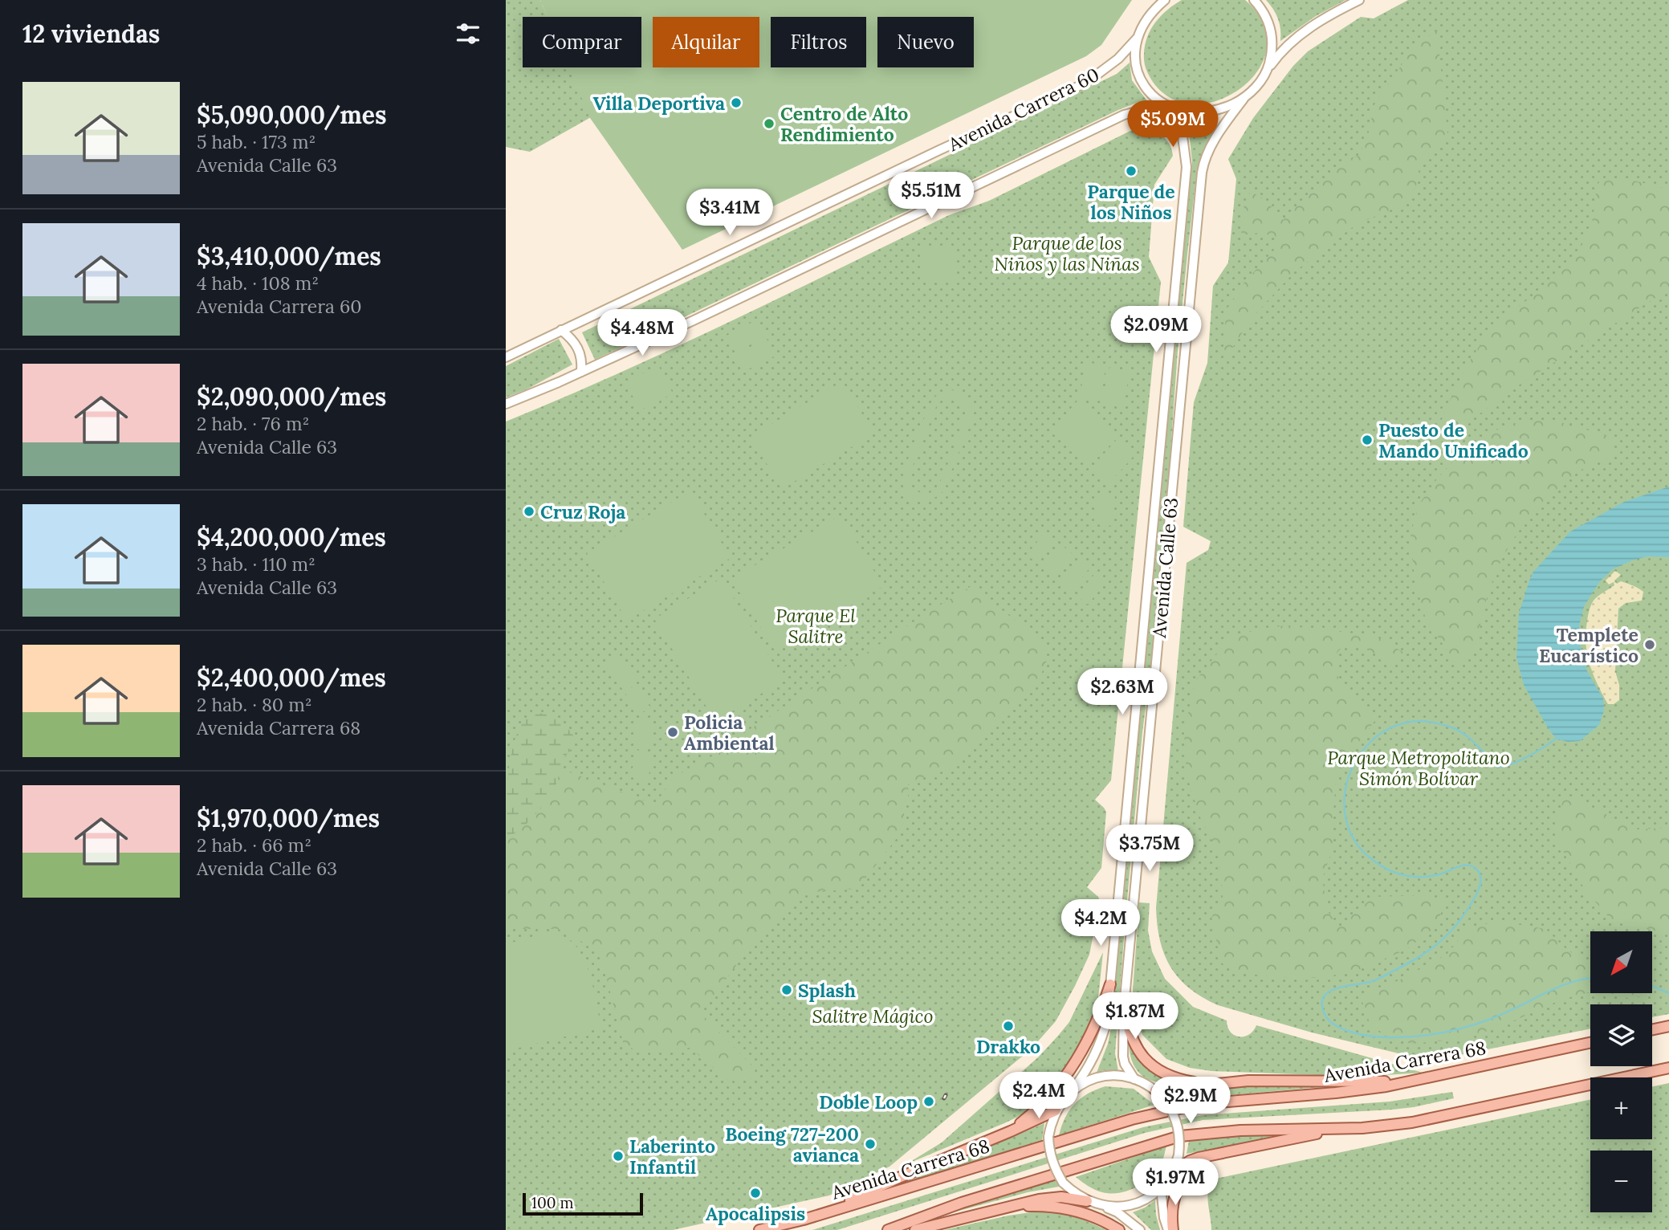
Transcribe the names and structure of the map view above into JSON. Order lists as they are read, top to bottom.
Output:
{
  "streets": {
    "main road": ["Avenida Carrera 60", "Avenida Calle 63", "Avenida Carrera 68"]
  },
  "parks": [
    "Parque de los Niños y las Niñas",
    "Parque El Salitre",
    "Parque Metropolitano Simón Bolívar",
    "Salitre Mágico"
  ],
  "places": [
    "Villa Deportiva",
    "Centro de Alto Rendimiento",
    "Parque de los Niños",
    "Puesto de Mando Unificado",
    "Cruz Roja",
    "Templete Eucarístico",
    "Policia Ambiental",
    "Splash",
    "Drakko",
    "Doble Loop",
    "Boeing 727-200 avianca",
    "Laberinto Infantil",
    "Apocalipsis"
  ],
  "scale_bar": "100 m",
  "north": "bottom left",
  "page": {
    "heading": "12 viviendas",
    "chip": [
      "Comprar",
      "Alquilar",
      "Filtros",
      "Nuevo"
    ],
    "list": [
      {
        "name": "$5,090,000/mes",
        "note": "5 hab. · 173 m² · Avenida Calle 63"
      },
      {
        "name": "$3,410,000/mes",
        "note": "4 hab. · 108 m² · Avenida Carrera 60"
      },
      {
        "name": "$2,090,000/mes",
        "note": "2 hab. · 76 m² · Avenida Calle 63"
      },
      {
        "name": "$4,200,000/mes",
        "note": "3 hab. · 110 m² · Avenida Calle 63"
      },
      {
        "name": "$2,400,000/mes",
        "note": "2 hab. · 80 m² · Avenida Carrera 68"
      },
      {
        "name": "$1,970,000/mes",
        "note": "2 hab. · 66 m² · Avenida Calle 63"
      }
    ],
    "price": [
      "$5.09M",
      "$5.51M",
      "$3.41M",
      "$2.09M",
      "$4.48M",
      "$2.63M",
      "$3.75M",
      "$4.2M",
      "$1.87M",
      "$2.4M",
      "$2.9M",
      "$1.97M"
    ],
    "map_buttons": ["+", "−"],
    "scale": "100 m"
  }
}
